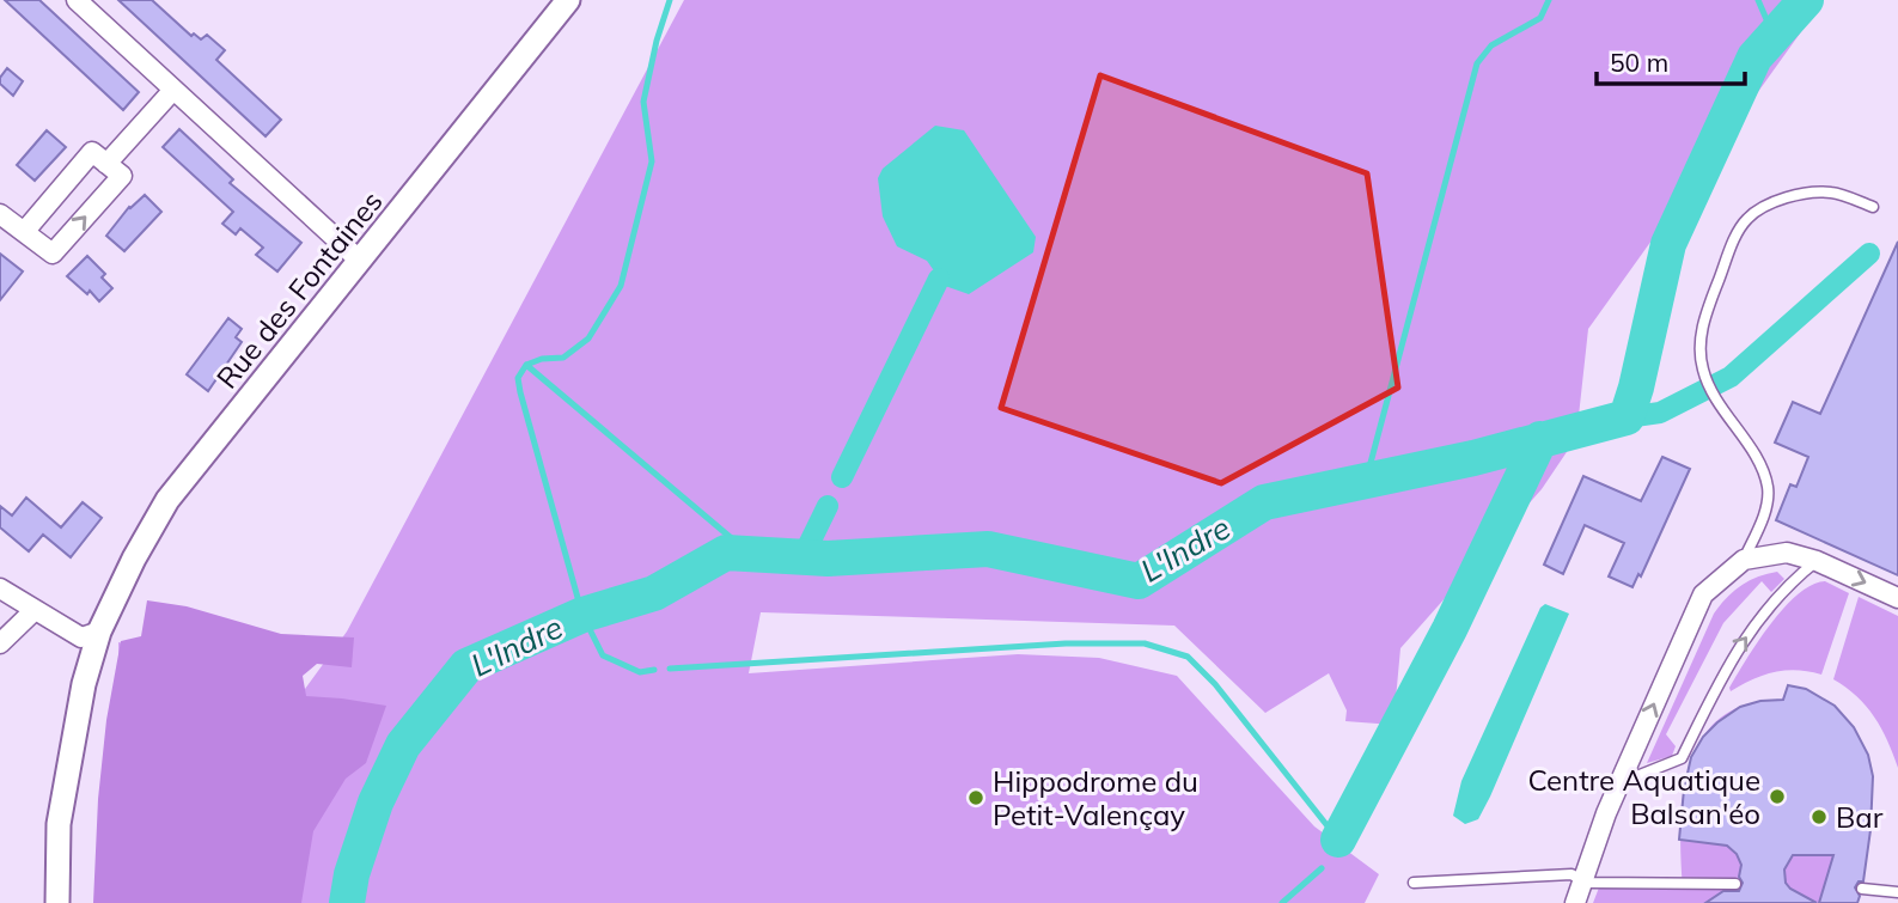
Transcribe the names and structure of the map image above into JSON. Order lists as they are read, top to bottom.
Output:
{
  "streets": {
    "street": ["Rue des Fontaines"]
  },
  "water": ["L'Indre"],
  "places": ["Centre Aquatique Balsan'éo", "Hippodrome du Petit-Valençay", "Bar"],
  "scale_bar": "50 m"
}
